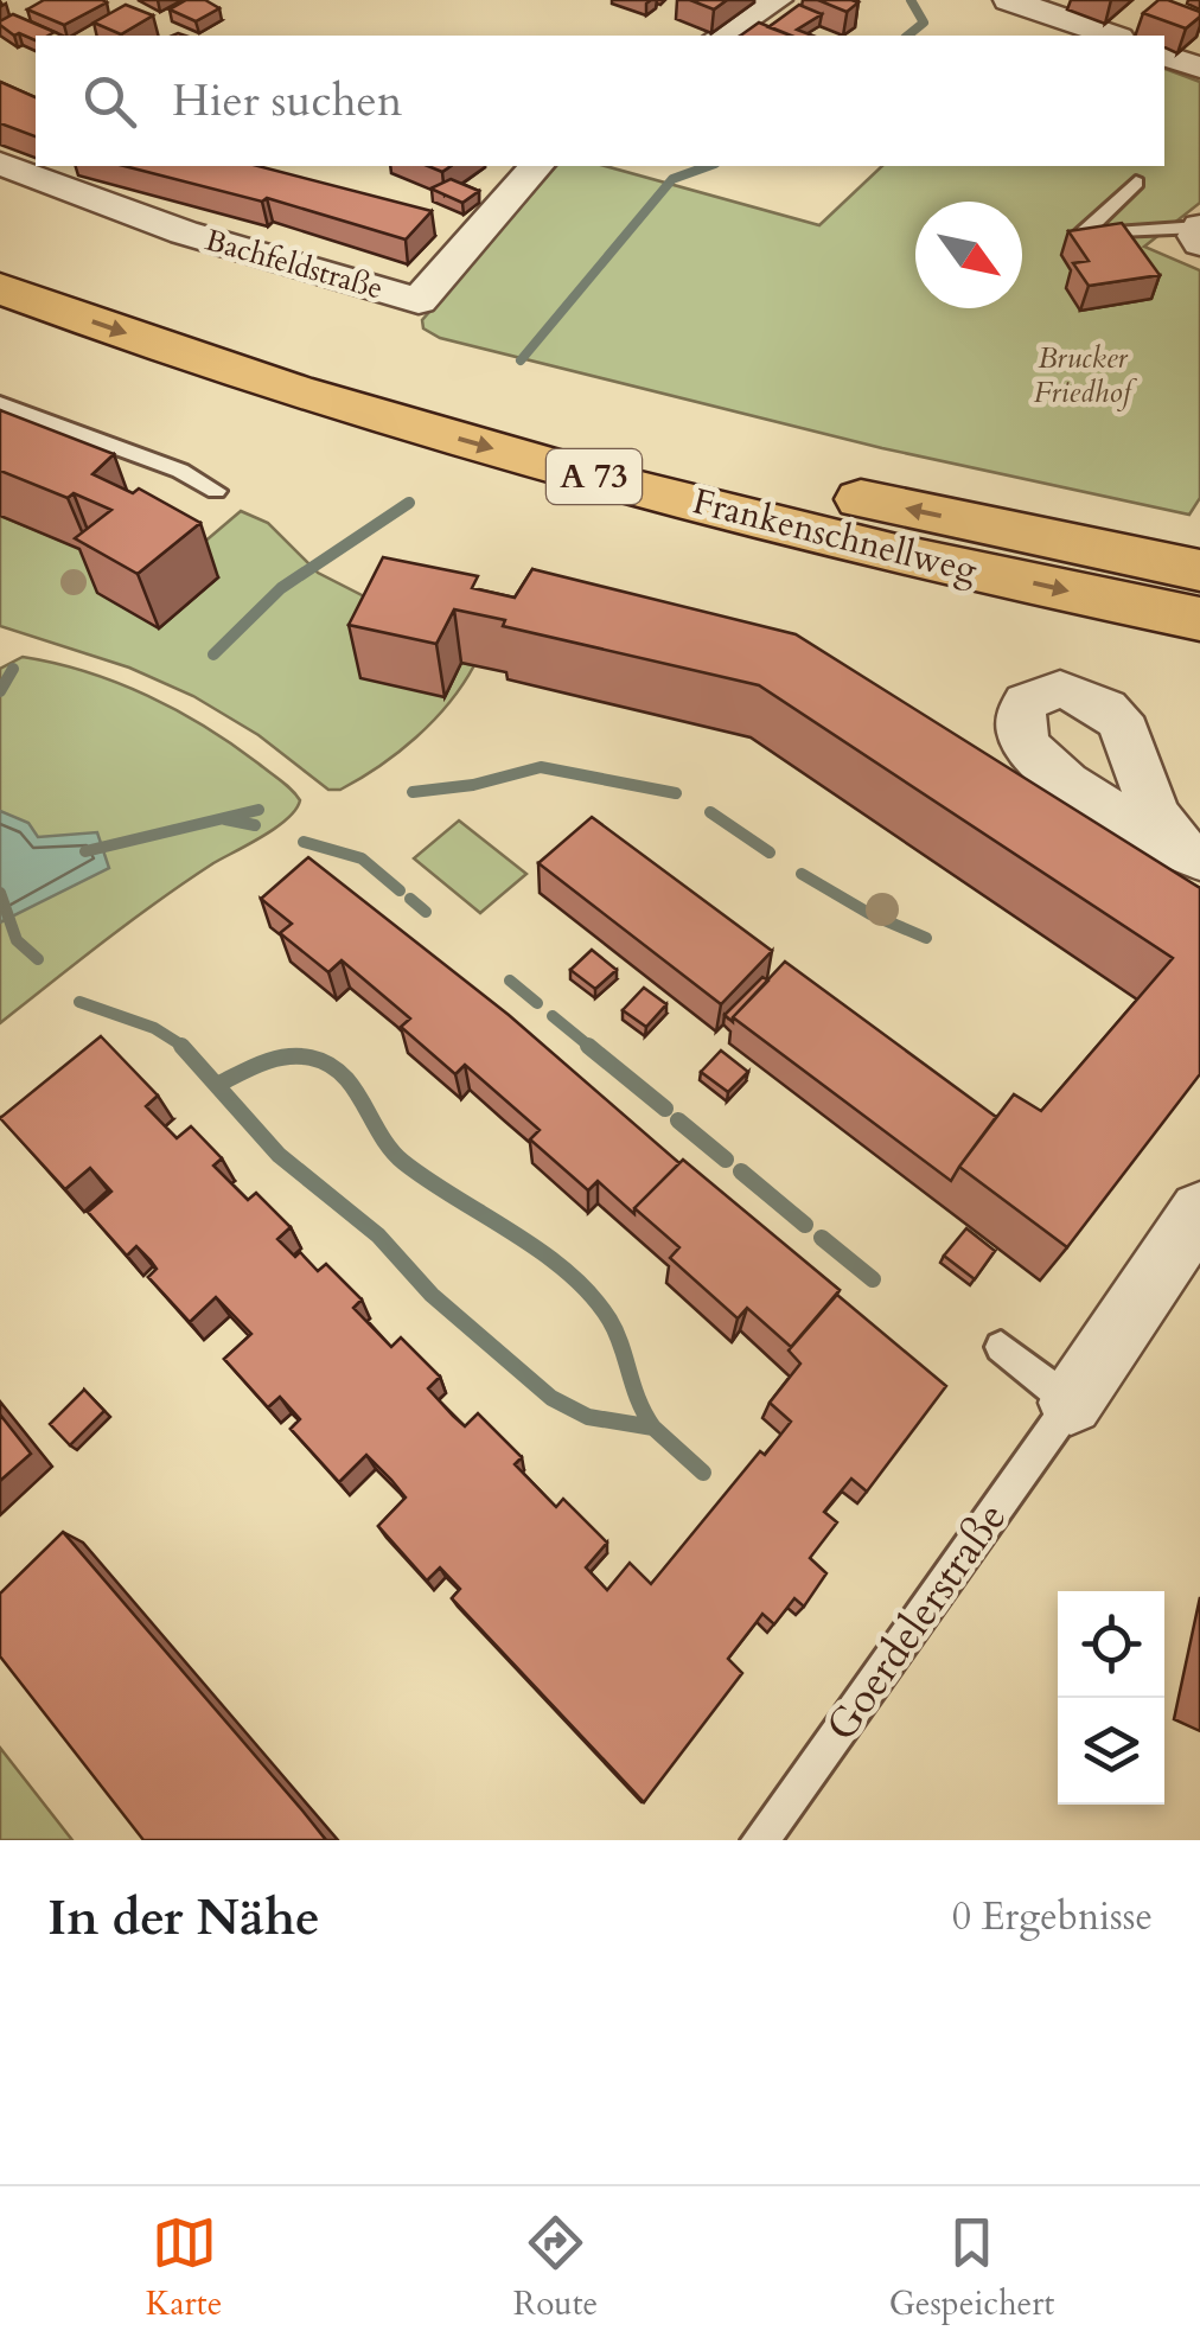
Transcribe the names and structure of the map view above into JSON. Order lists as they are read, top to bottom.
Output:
{
  "streets": {
    "highway": ["A 73", "Frankenschnellweg"],
    "street": ["Bachfeldstraße", "Goerdelerstraße"]
  },
  "parks": ["Brucker Friedhof"],
  "north": "bottom right",
  "page": {
    "search": "Hier suchen",
    "heading": ["In der Nähe", "0 Ergebnisse"],
    "nav": ["Karte", "Route", "Gespeichert"]
  }
}
